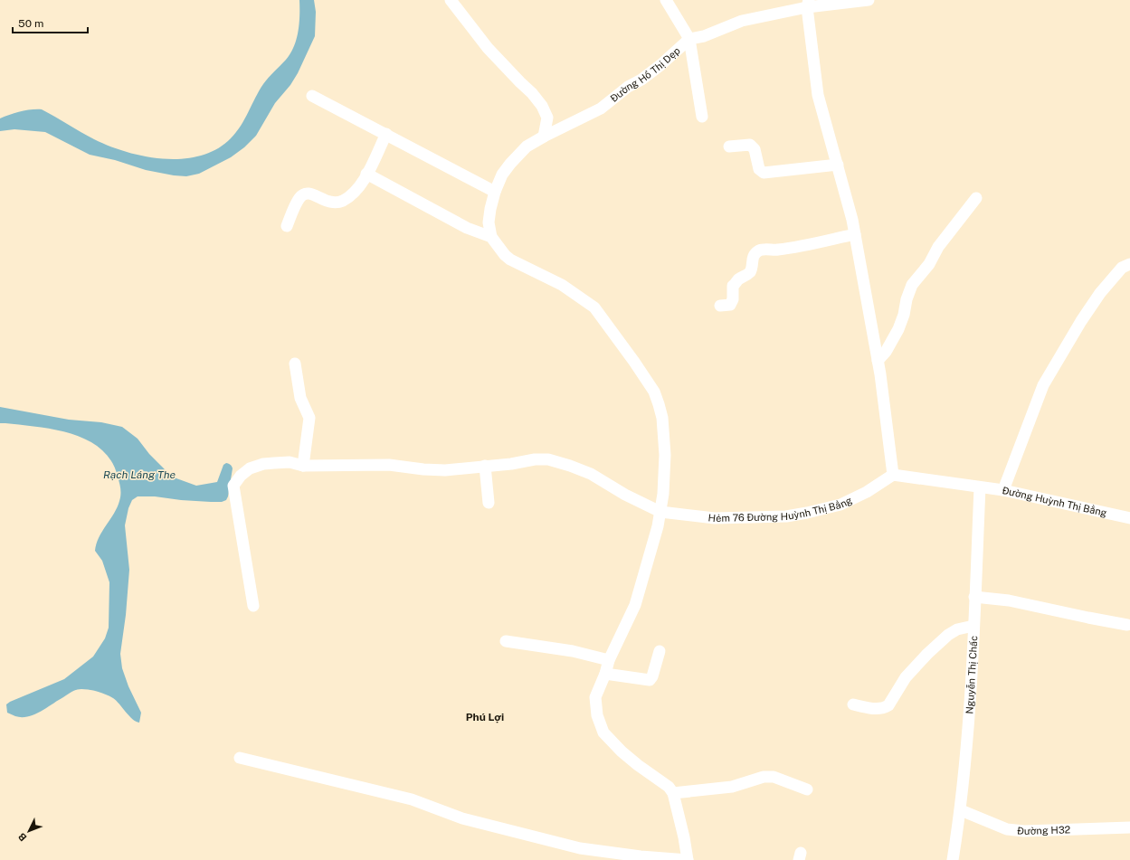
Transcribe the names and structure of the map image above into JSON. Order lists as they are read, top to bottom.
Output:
{
  "streets": {
    "street": [
      "Đường Hồ Thị Dẹp",
      "Đường Huỳnh Thị Bẳng",
      "Hẻm 76 Đường Huỳnh Thị Bẳng",
      "Nguyễn Thị Chấc",
      "Đường H32"
    ]
  },
  "crossings": [
    ["Đường Huỳnh Thị Bẳng", "Hẻm 76 Đường Huỳnh Thị Bẳng"],
    ["Đường Huỳnh Thị Bẳng", "Nguyễn Thị Chấc"],
    ["Nguyễn Thị Chấc", "Đường H32"]
  ],
  "districts": ["Phú Lợi"],
  "water": ["Rạch Láng The"],
  "scale_bar": "50 m",
  "north": "bottom left"
}
